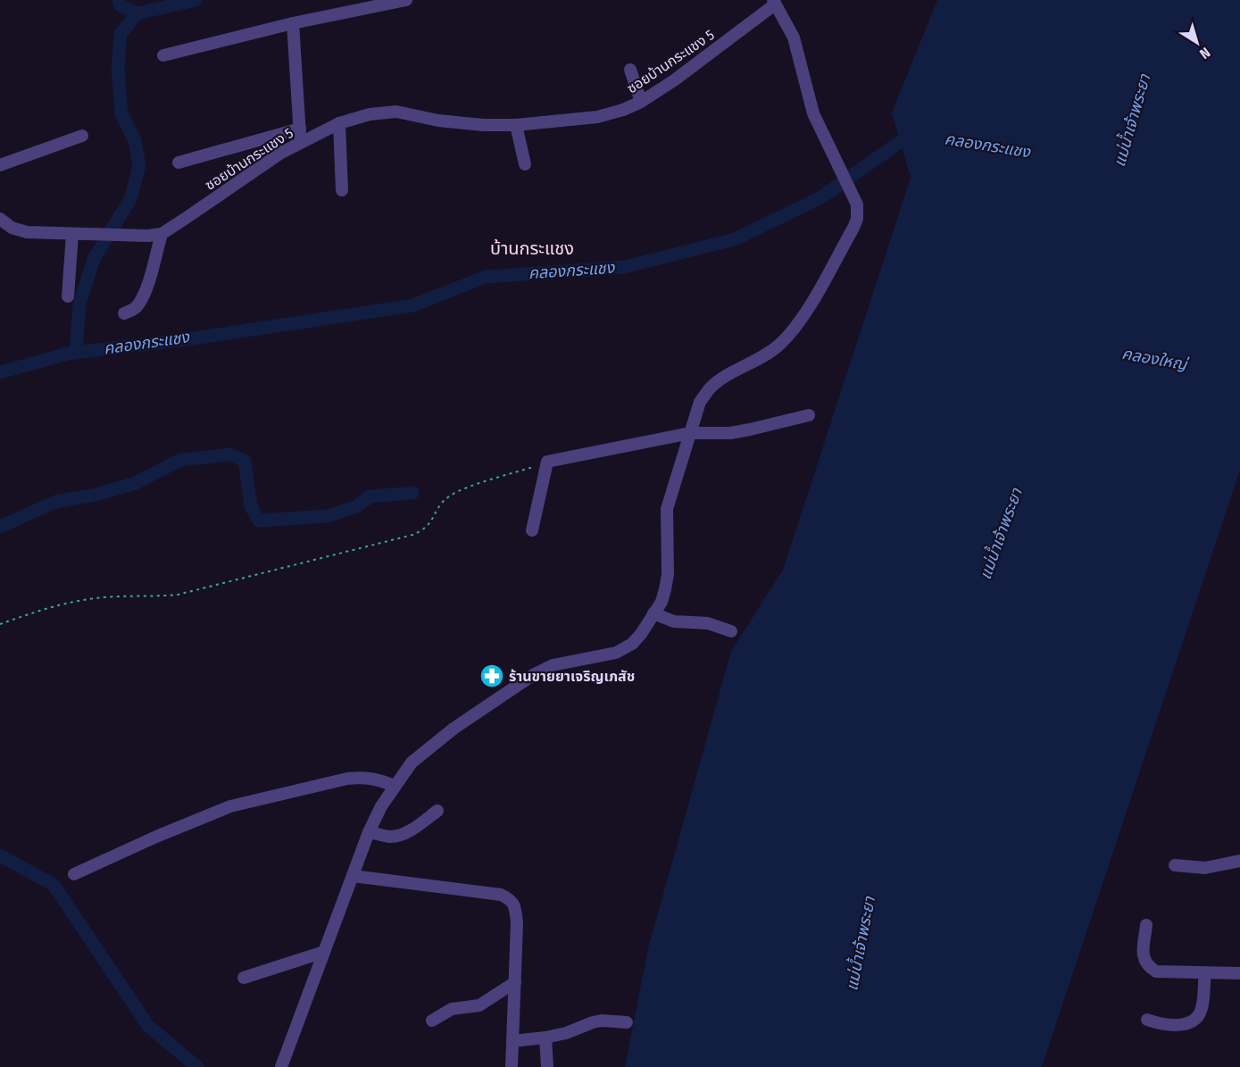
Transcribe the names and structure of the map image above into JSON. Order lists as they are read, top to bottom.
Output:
{
  "streets": {
    "street": ["ซอยบ้านกระแชง 5"]
  },
  "districts": ["บ้านกระแชง"],
  "water": ["แม่น้ำเจ้าพระยา", "คลองกระแชง", "คลองใหญ่"],
  "places": {
    "pharmacy": ["ร้านขายยาเจริญเภสัช"]
  },
  "north": "bottom right"
}
